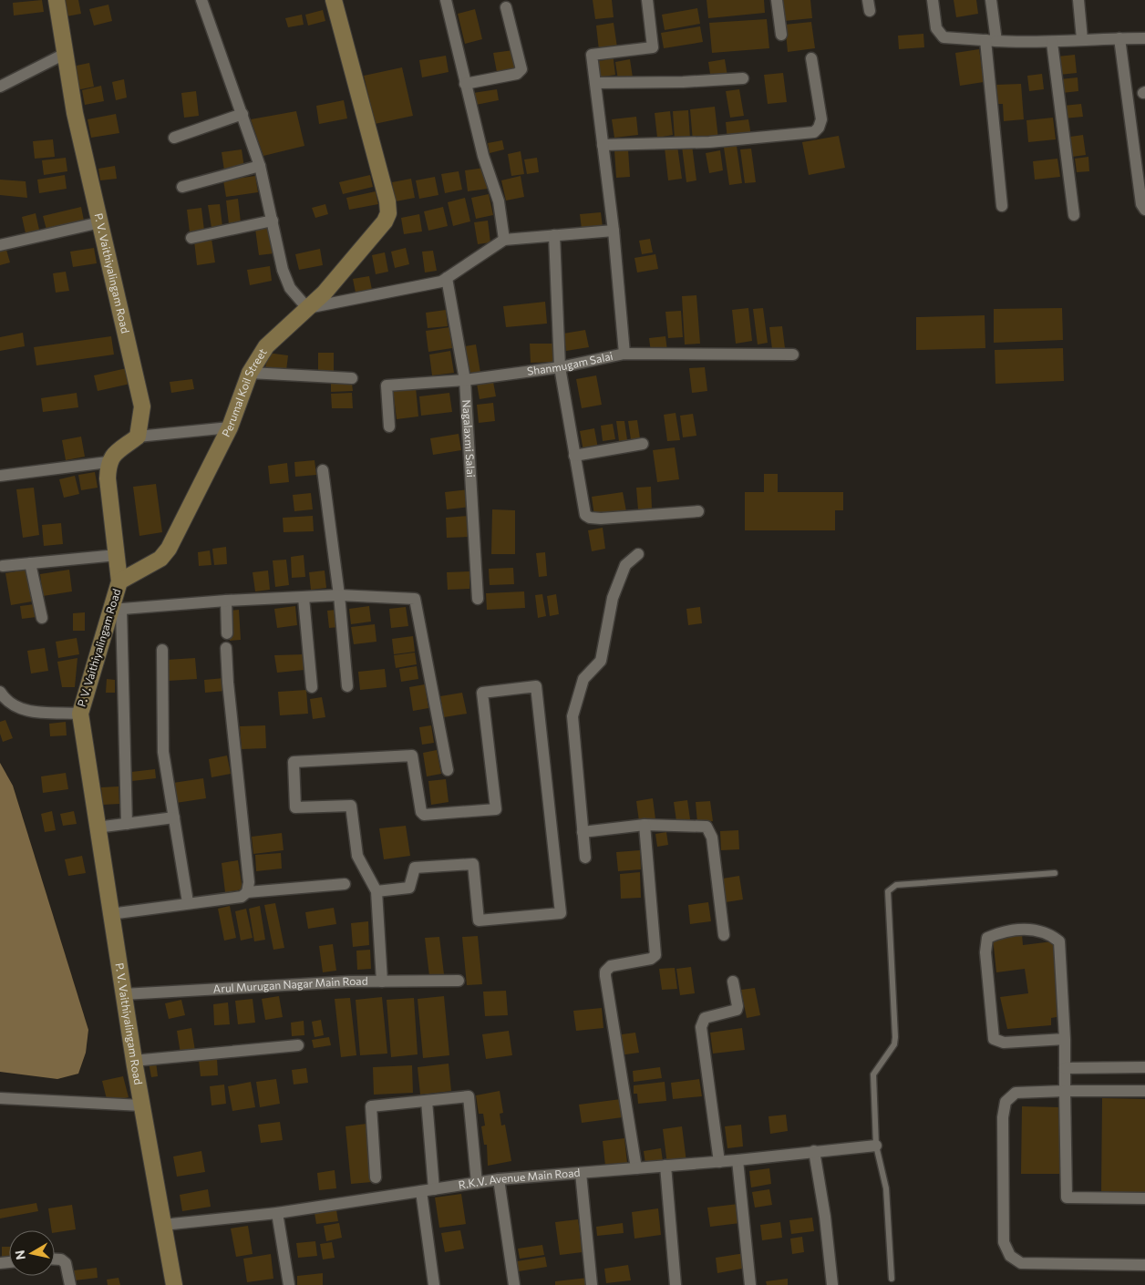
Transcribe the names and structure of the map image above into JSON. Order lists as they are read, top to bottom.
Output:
{
  "streets": {
    "street": [
      "P. V. Vaithiyalingam Road",
      "Shanmugam Salai",
      "Perumal Koil Street",
      "Nagalaxmi Salai",
      "Arul Murugan Nagar Main Road",
      "R.K.V. Avenue Main Road"
    ]
  },
  "crossings": [
    ["P. V. Vaithiyalingam Road", "Perumal Koil Street"],
    ["P. V. Vaithiyalingam Road", "Arul Murugan Nagar Main Road"],
    ["P. V. Vaithiyalingam Road", "R.K.V. Avenue Main Road"],
    ["Shanmugam Salai", "Nagalaxmi Salai"]
  ],
  "north": "left"
}
